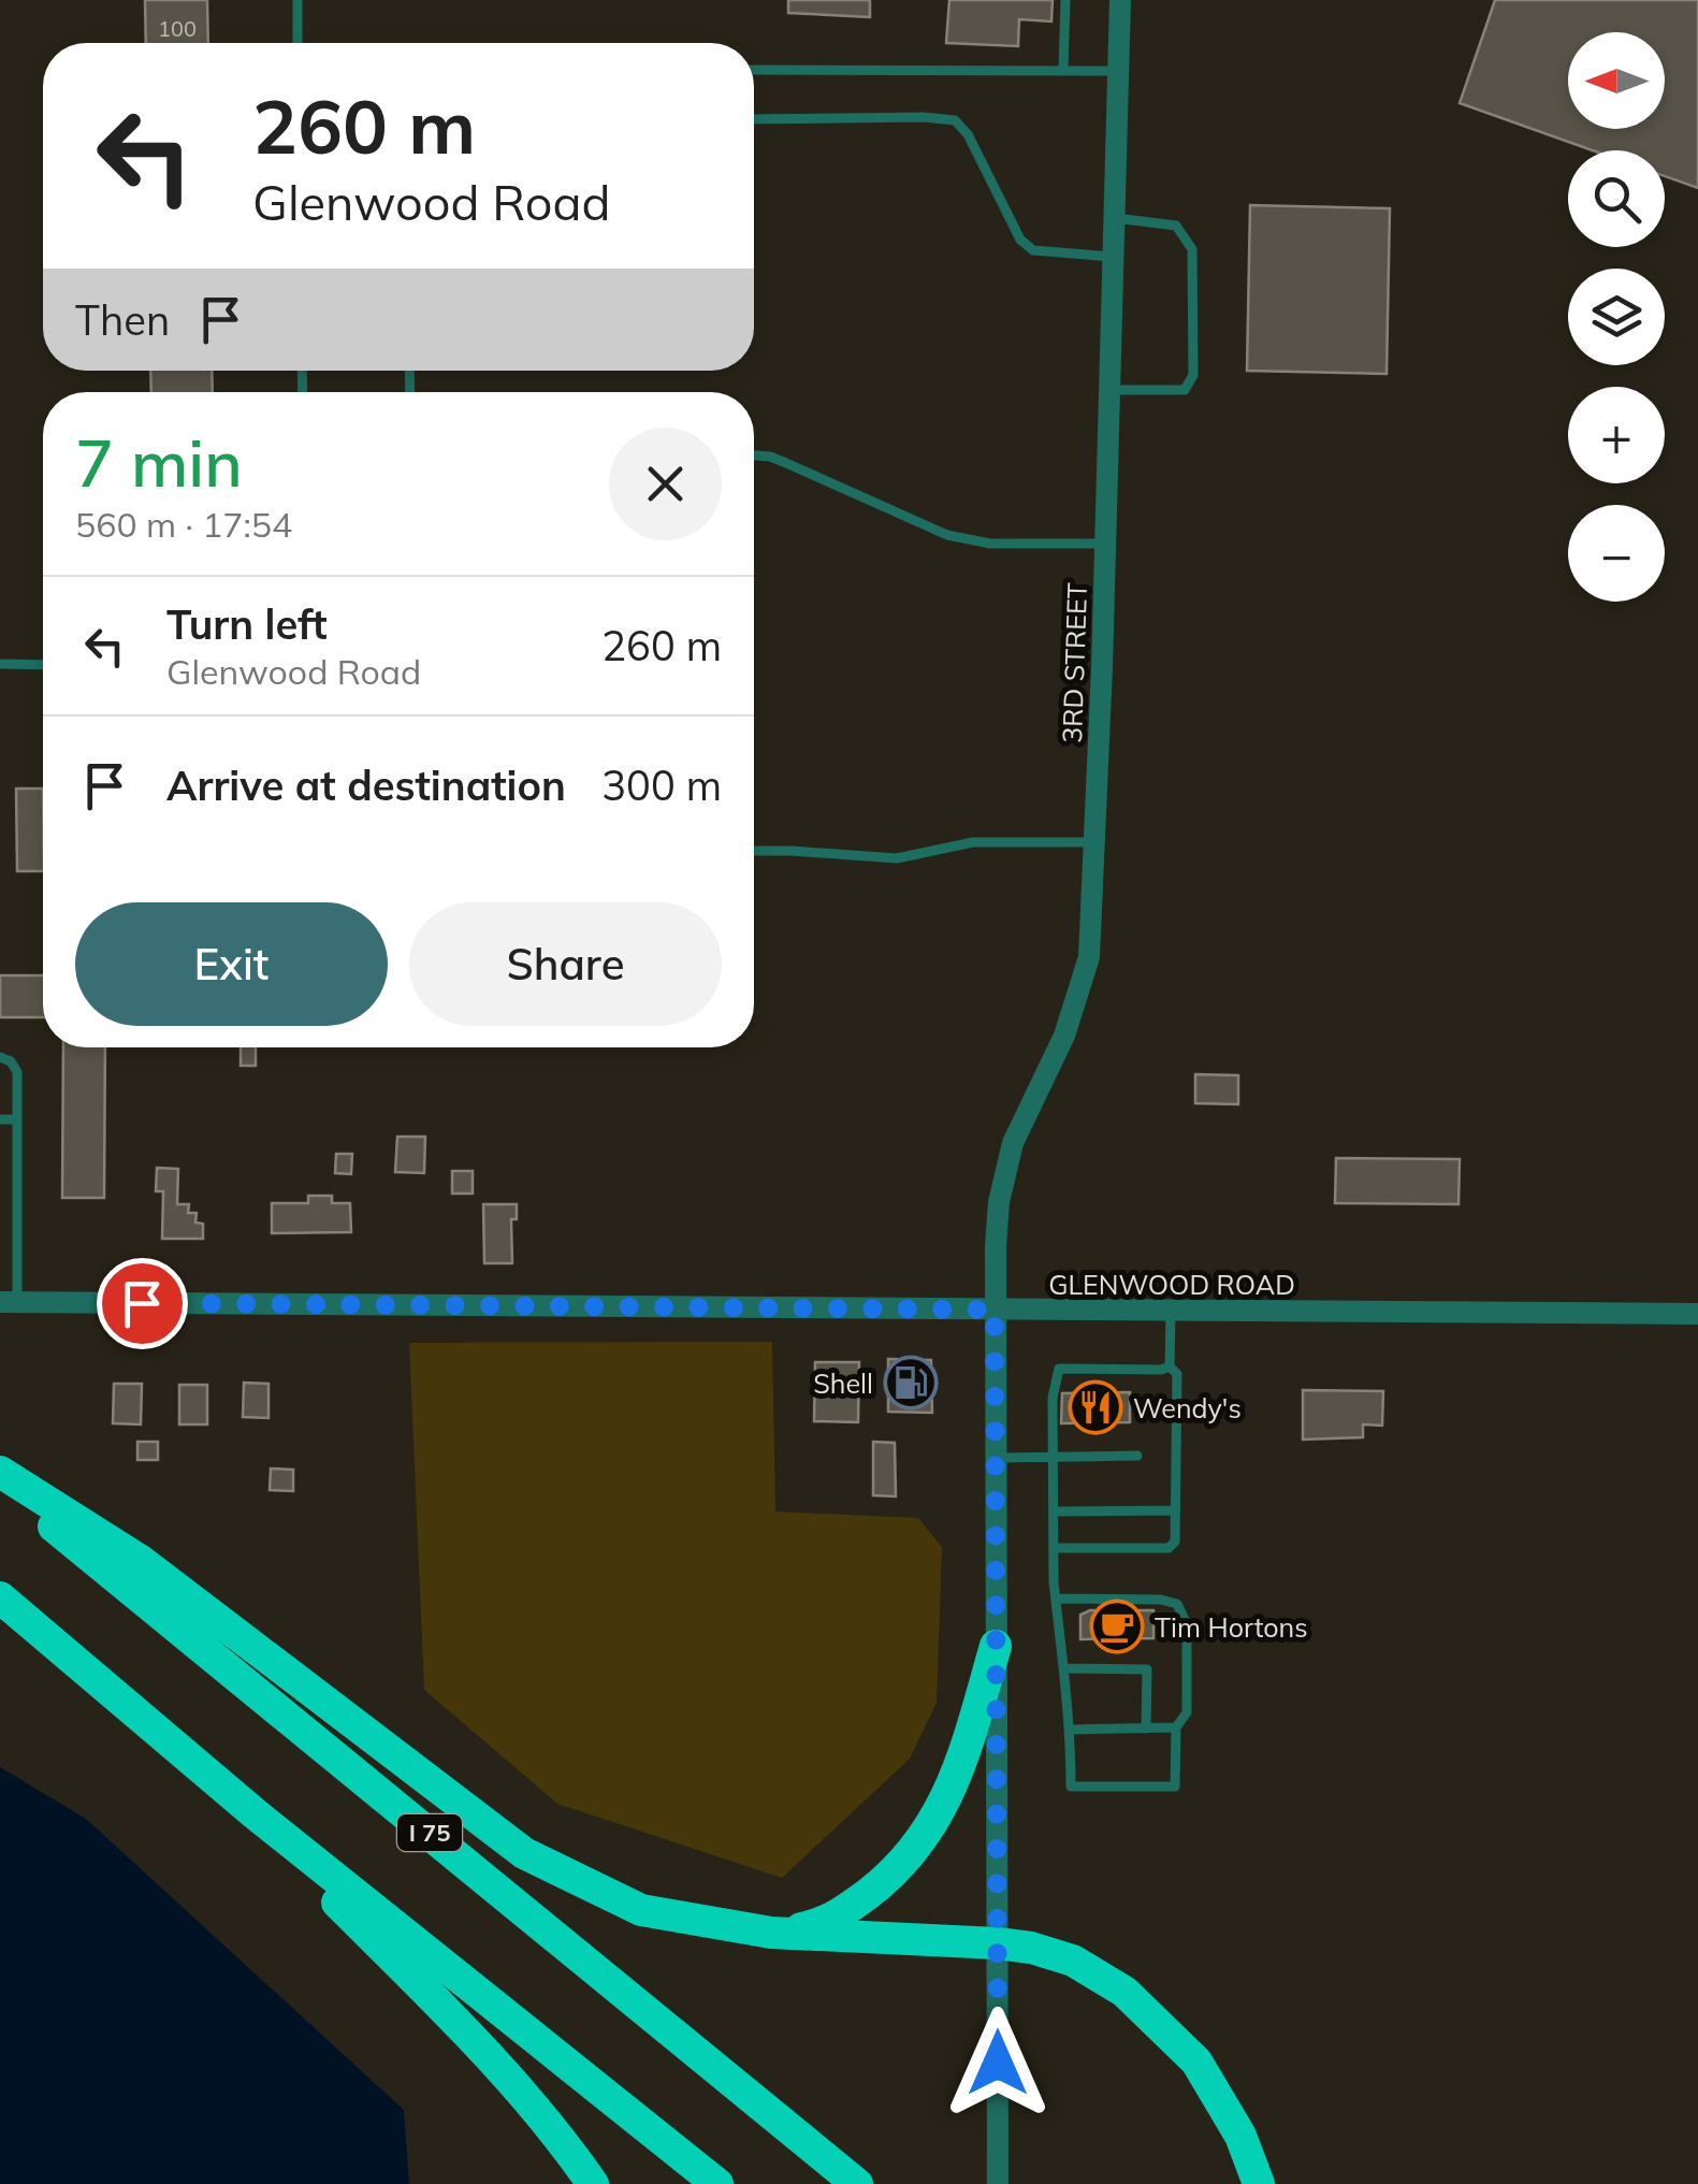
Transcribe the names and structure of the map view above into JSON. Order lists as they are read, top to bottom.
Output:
{
  "streets": {
    "highway": ["I 75"],
    "street": ["3RD STREET", "GLENWOOD ROAD"]
  },
  "crossings": [
    ["3RD STREET", "GLENWOOD ROAD"]
  ],
  "places": {
    "fuel station": ["Shell"],
    "restaurant": ["Wendy's"],
    "cafe": ["Tim Hortons"]
  },
  "house_numbers": ["100"],
  "north": "left",
  "page": {
    "map_buttons": ["+", "−"],
    "turn": ["260 m", "Glenwood Road"],
    "then": "Then",
    "heading": ["7 min", "560 m · 17:54"],
    "list": [
      {
        "name": "Turn left",
        "note": "Glenwood Road",
        "value": "260 m"
      },
      {
        "name": "Arrive at destination",
        "value": "300 m"
      }
    ],
    "buttons": ["Exit", "Share"]
  }
}
